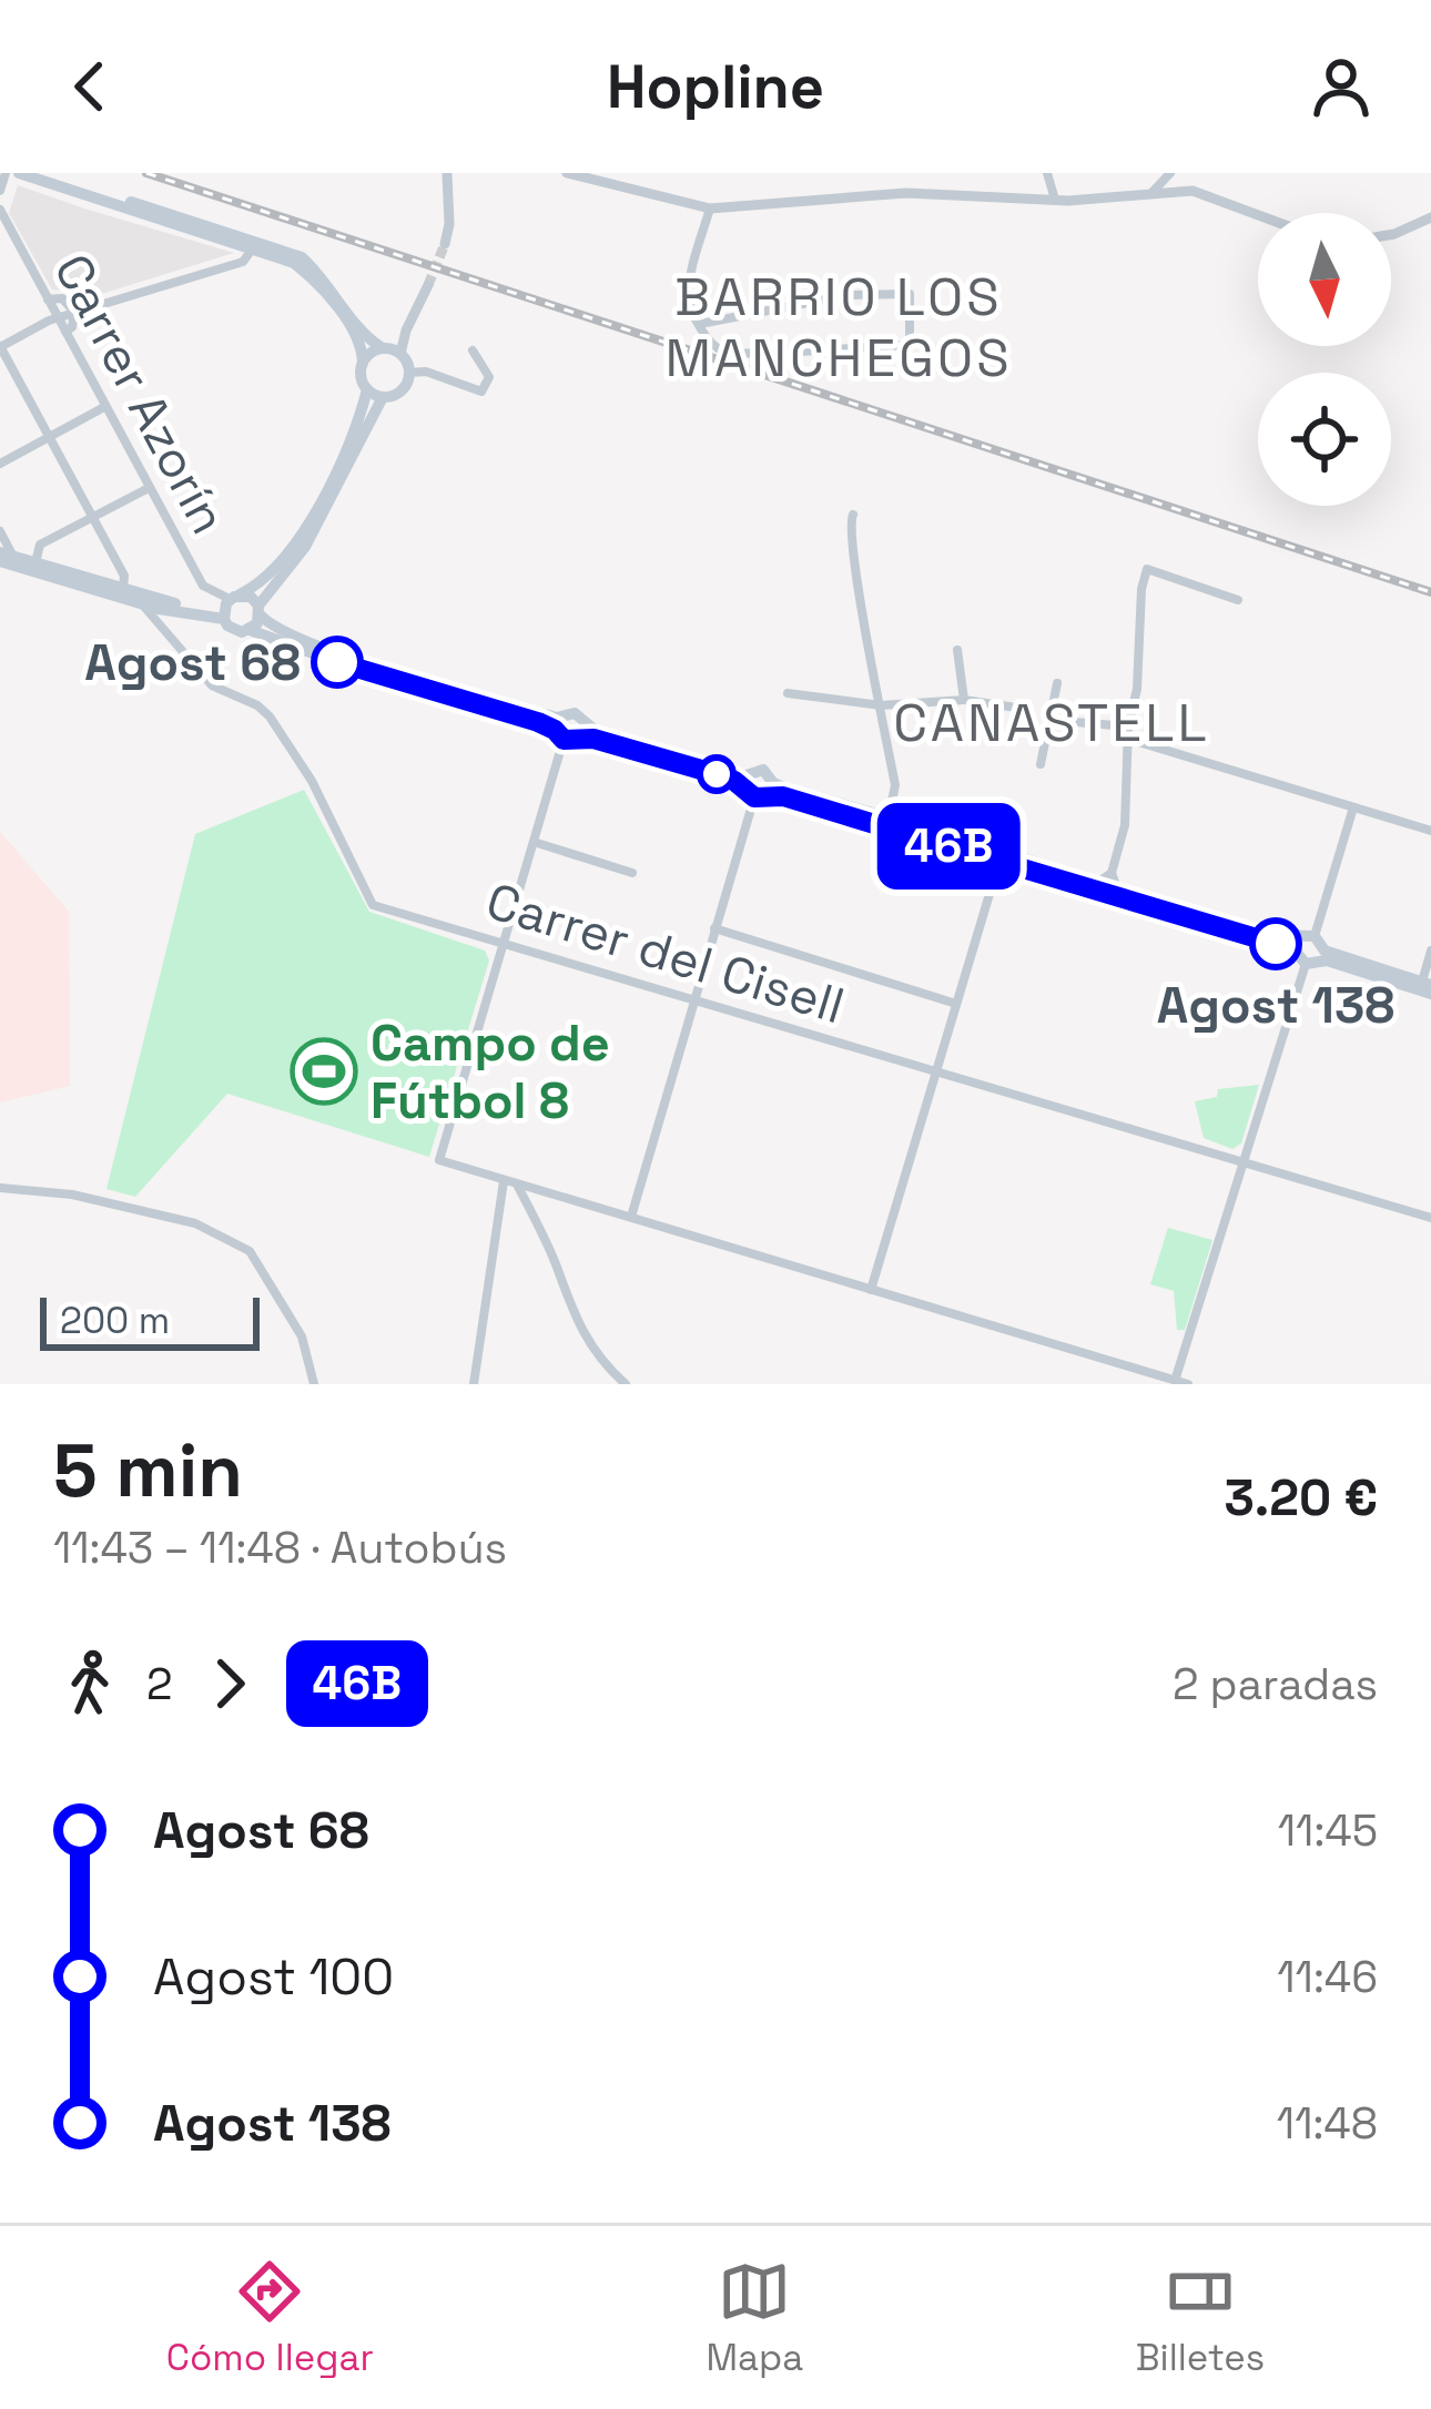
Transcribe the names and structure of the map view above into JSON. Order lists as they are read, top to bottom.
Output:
{
  "streets": {
    "street": ["Carrer Azorín", "Carrer del Cisell"]
  },
  "districts": ["BARRIO LOS MANCHEGOS", "CANASTELL"],
  "places": {
    "other": ["Agost 68", "Agost 138"],
    "sports": ["Campo de Fútbol 8"]
  },
  "lines": ["bus line 46B"],
  "scale_bar": "200 m",
  "north": "bottom",
  "page": {
    "header": "Hopline",
    "on_map": "46B",
    "scale": "200 m",
    "heading": ["5 min", "11:43 – 11:48 · Autobús", "3.20 €"],
    "legs": ["2", "46B", "2 paradas"],
    "list": [
      {
        "name": "Agost 68",
        "value": "11:45"
      },
      {
        "name": "Agost 100",
        "value": "11:46"
      },
      {
        "name": "Agost 138",
        "value": "11:48"
      }
    ],
    "tabs": ["Cómo llegar", "Mapa", "Billetes"]
  }
}
